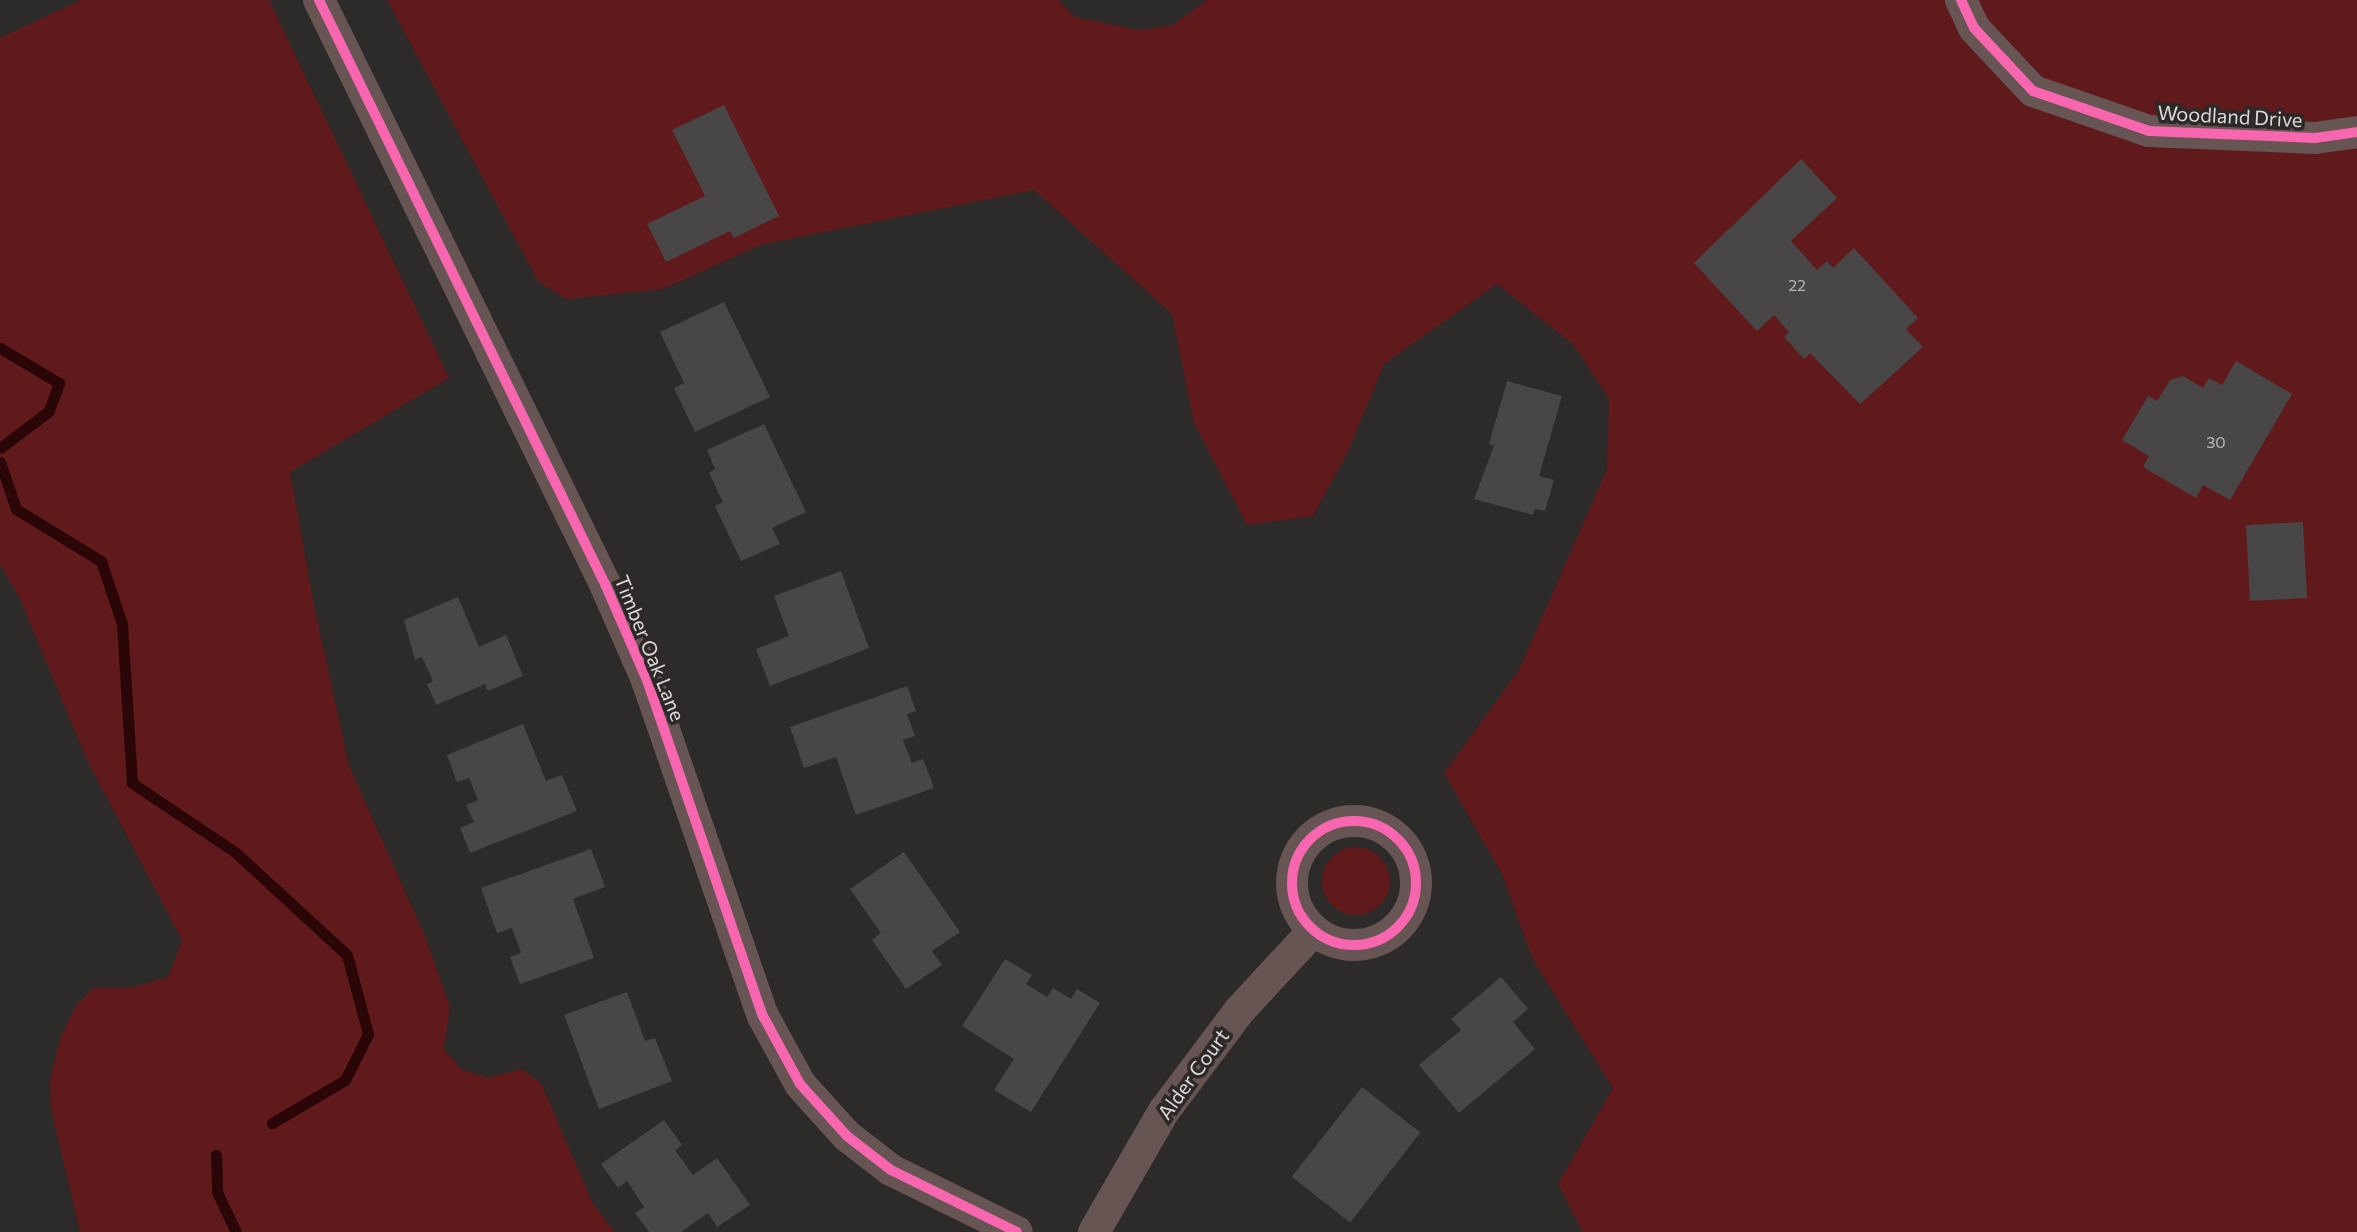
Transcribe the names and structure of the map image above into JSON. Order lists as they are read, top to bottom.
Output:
{
  "streets": {
    "street": ["Woodland Drive", "Timber Oak Lane", "Alder Court"]
  },
  "house_numbers": ["22", "30"]
}
